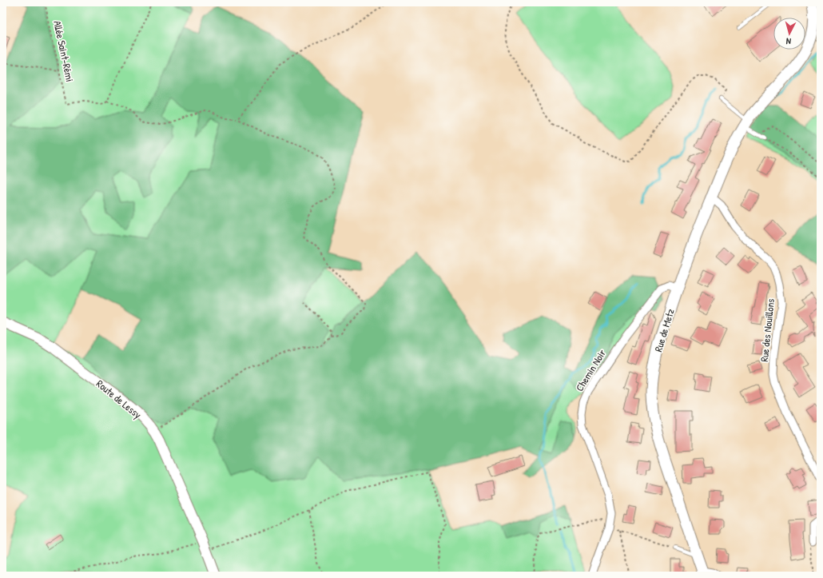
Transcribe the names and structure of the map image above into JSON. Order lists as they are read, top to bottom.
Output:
{
  "streets": {
    "main road": ["Rue de Metz"],
    "street": ["Rue des Nouillons", "Chemin Noir", "Route de Lessy"],
    "path": ["Allée Saint-Rémi"]
  },
  "crossings": [
    ["Rue de Metz", "Rue des Nouillons"],
    ["Rue de Metz", "Chemin Noir"]
  ],
  "north": "bottom"
}
